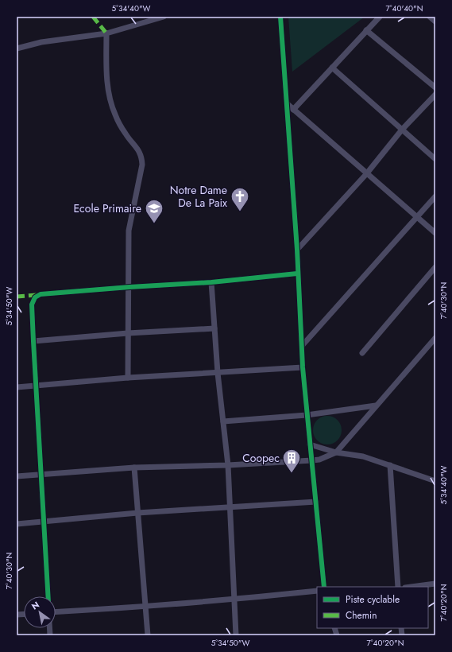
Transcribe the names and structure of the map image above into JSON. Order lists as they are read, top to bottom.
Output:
{
  "places": {
    "church": ["Notre Dame De La Paix"],
    "school or university": ["Ecole Primaire"],
    "building": ["Coopec"]
  },
  "legend": ["Piste cyclable", "Chemin"],
  "north": "top left",
  "coordinates": [
    "5°34'40\"W",
    "7°40'40\"N",
    "7°40'30\"N",
    "5°34'50\"W",
    "7°40'20\"N"
  ]
}
